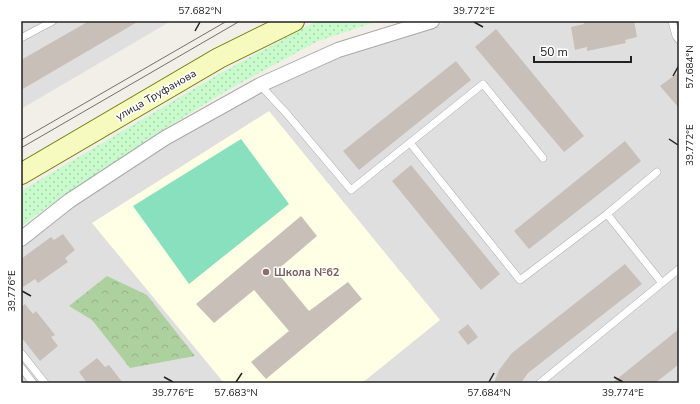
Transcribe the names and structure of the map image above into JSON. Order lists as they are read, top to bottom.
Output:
{
  "streets": {
    "street": ["улица Труфанова"]
  },
  "places": ["Школа №62"],
  "scale_bar": "50 m",
  "coordinates": [
    "57.682°N",
    "39.772°E",
    "57.684°N",
    "39.776°E",
    "57.683°N",
    "39.774°E"
  ]
}
